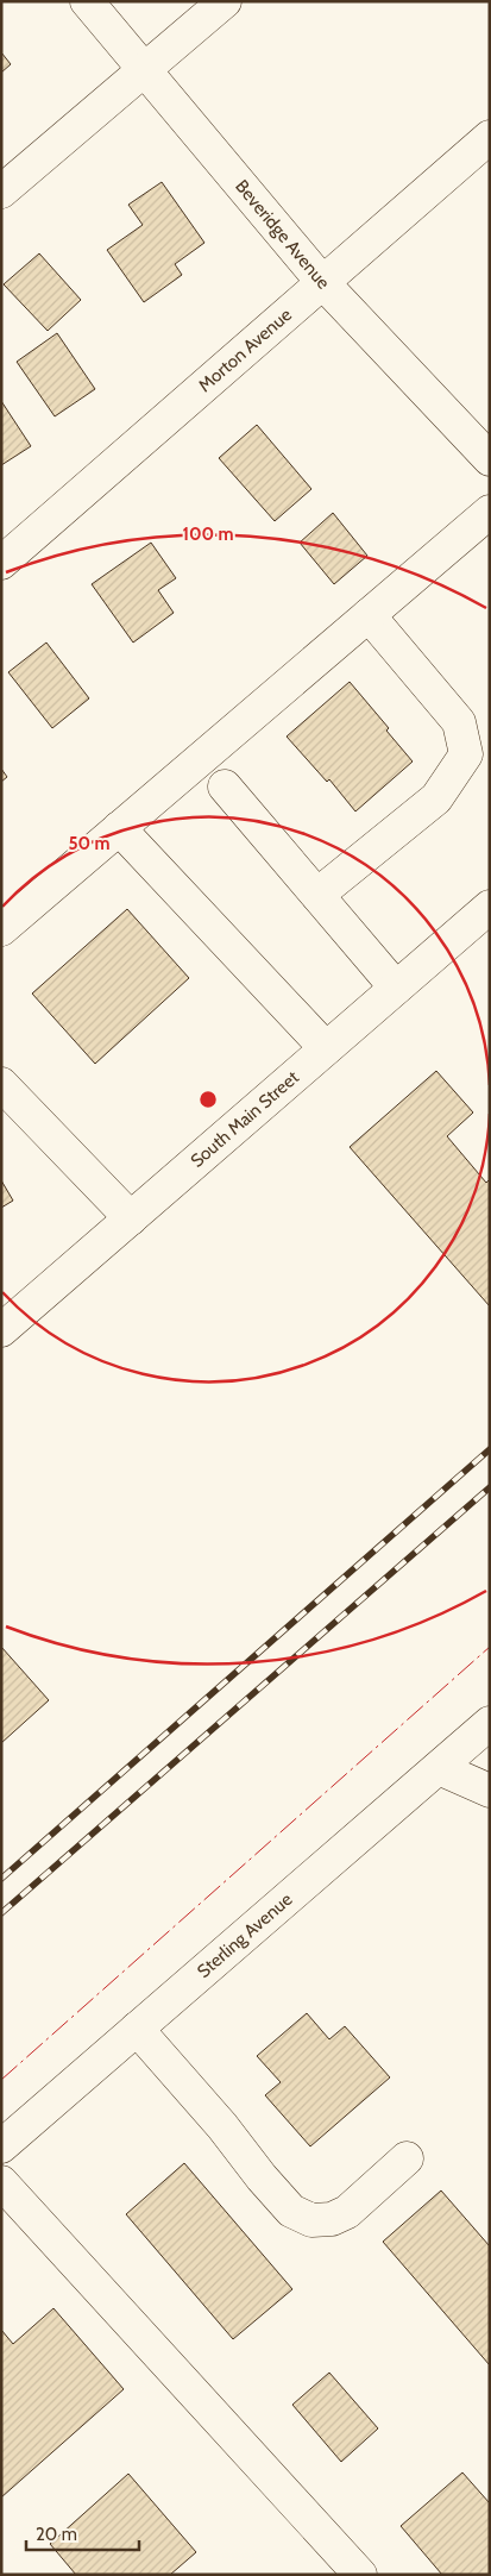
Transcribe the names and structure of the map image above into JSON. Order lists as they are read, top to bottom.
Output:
{
  "streets": {
    "street": [
      "Beveridge Avenue",
      "Morton Avenue",
      "South Main Street",
      "Sterling Avenue"
    ]
  },
  "crossings": [
    ["Beveridge Avenue", "Morton Avenue"]
  ],
  "scale_bar": "20 m",
  "rings": ["100 m", "50 m"]
}
